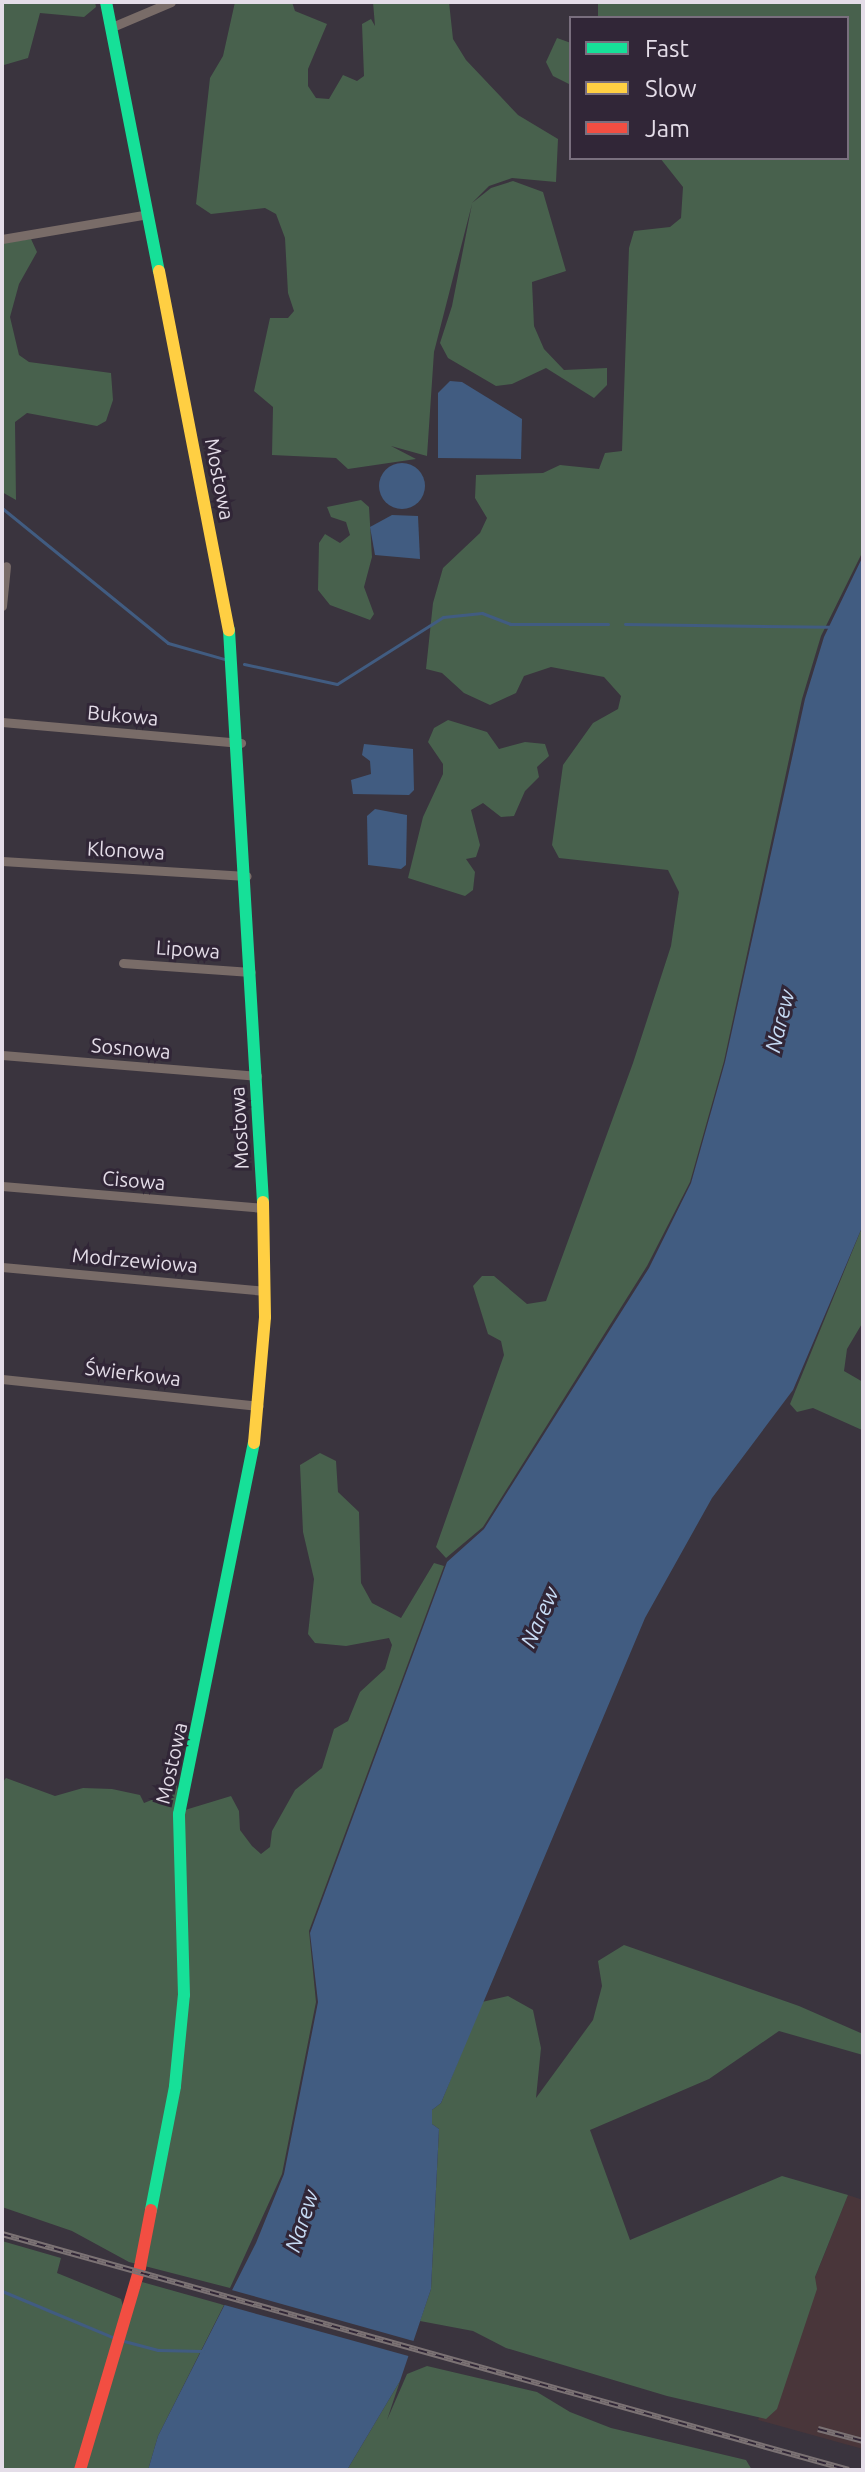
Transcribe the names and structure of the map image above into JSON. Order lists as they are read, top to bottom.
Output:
{
  "streets": {
    "street": [
      "Mostowa",
      "Bukowa",
      "Klonowa",
      "Lipowa",
      "Sosnowa",
      "Cisowa",
      "Modrzewiowa",
      "Świerkowa"
    ]
  },
  "crossings": [
    ["Mostowa", "Bukowa"],
    ["Mostowa", "Klonowa"],
    ["Mostowa", "Lipowa"],
    ["Mostowa", "Sosnowa"],
    ["Mostowa", "Cisowa"],
    ["Mostowa", "Modrzewiowa"],
    ["Mostowa", "Świerkowa"]
  ],
  "water": ["Narew"],
  "legend": ["Fast", "Slow", "Jam"]
}
